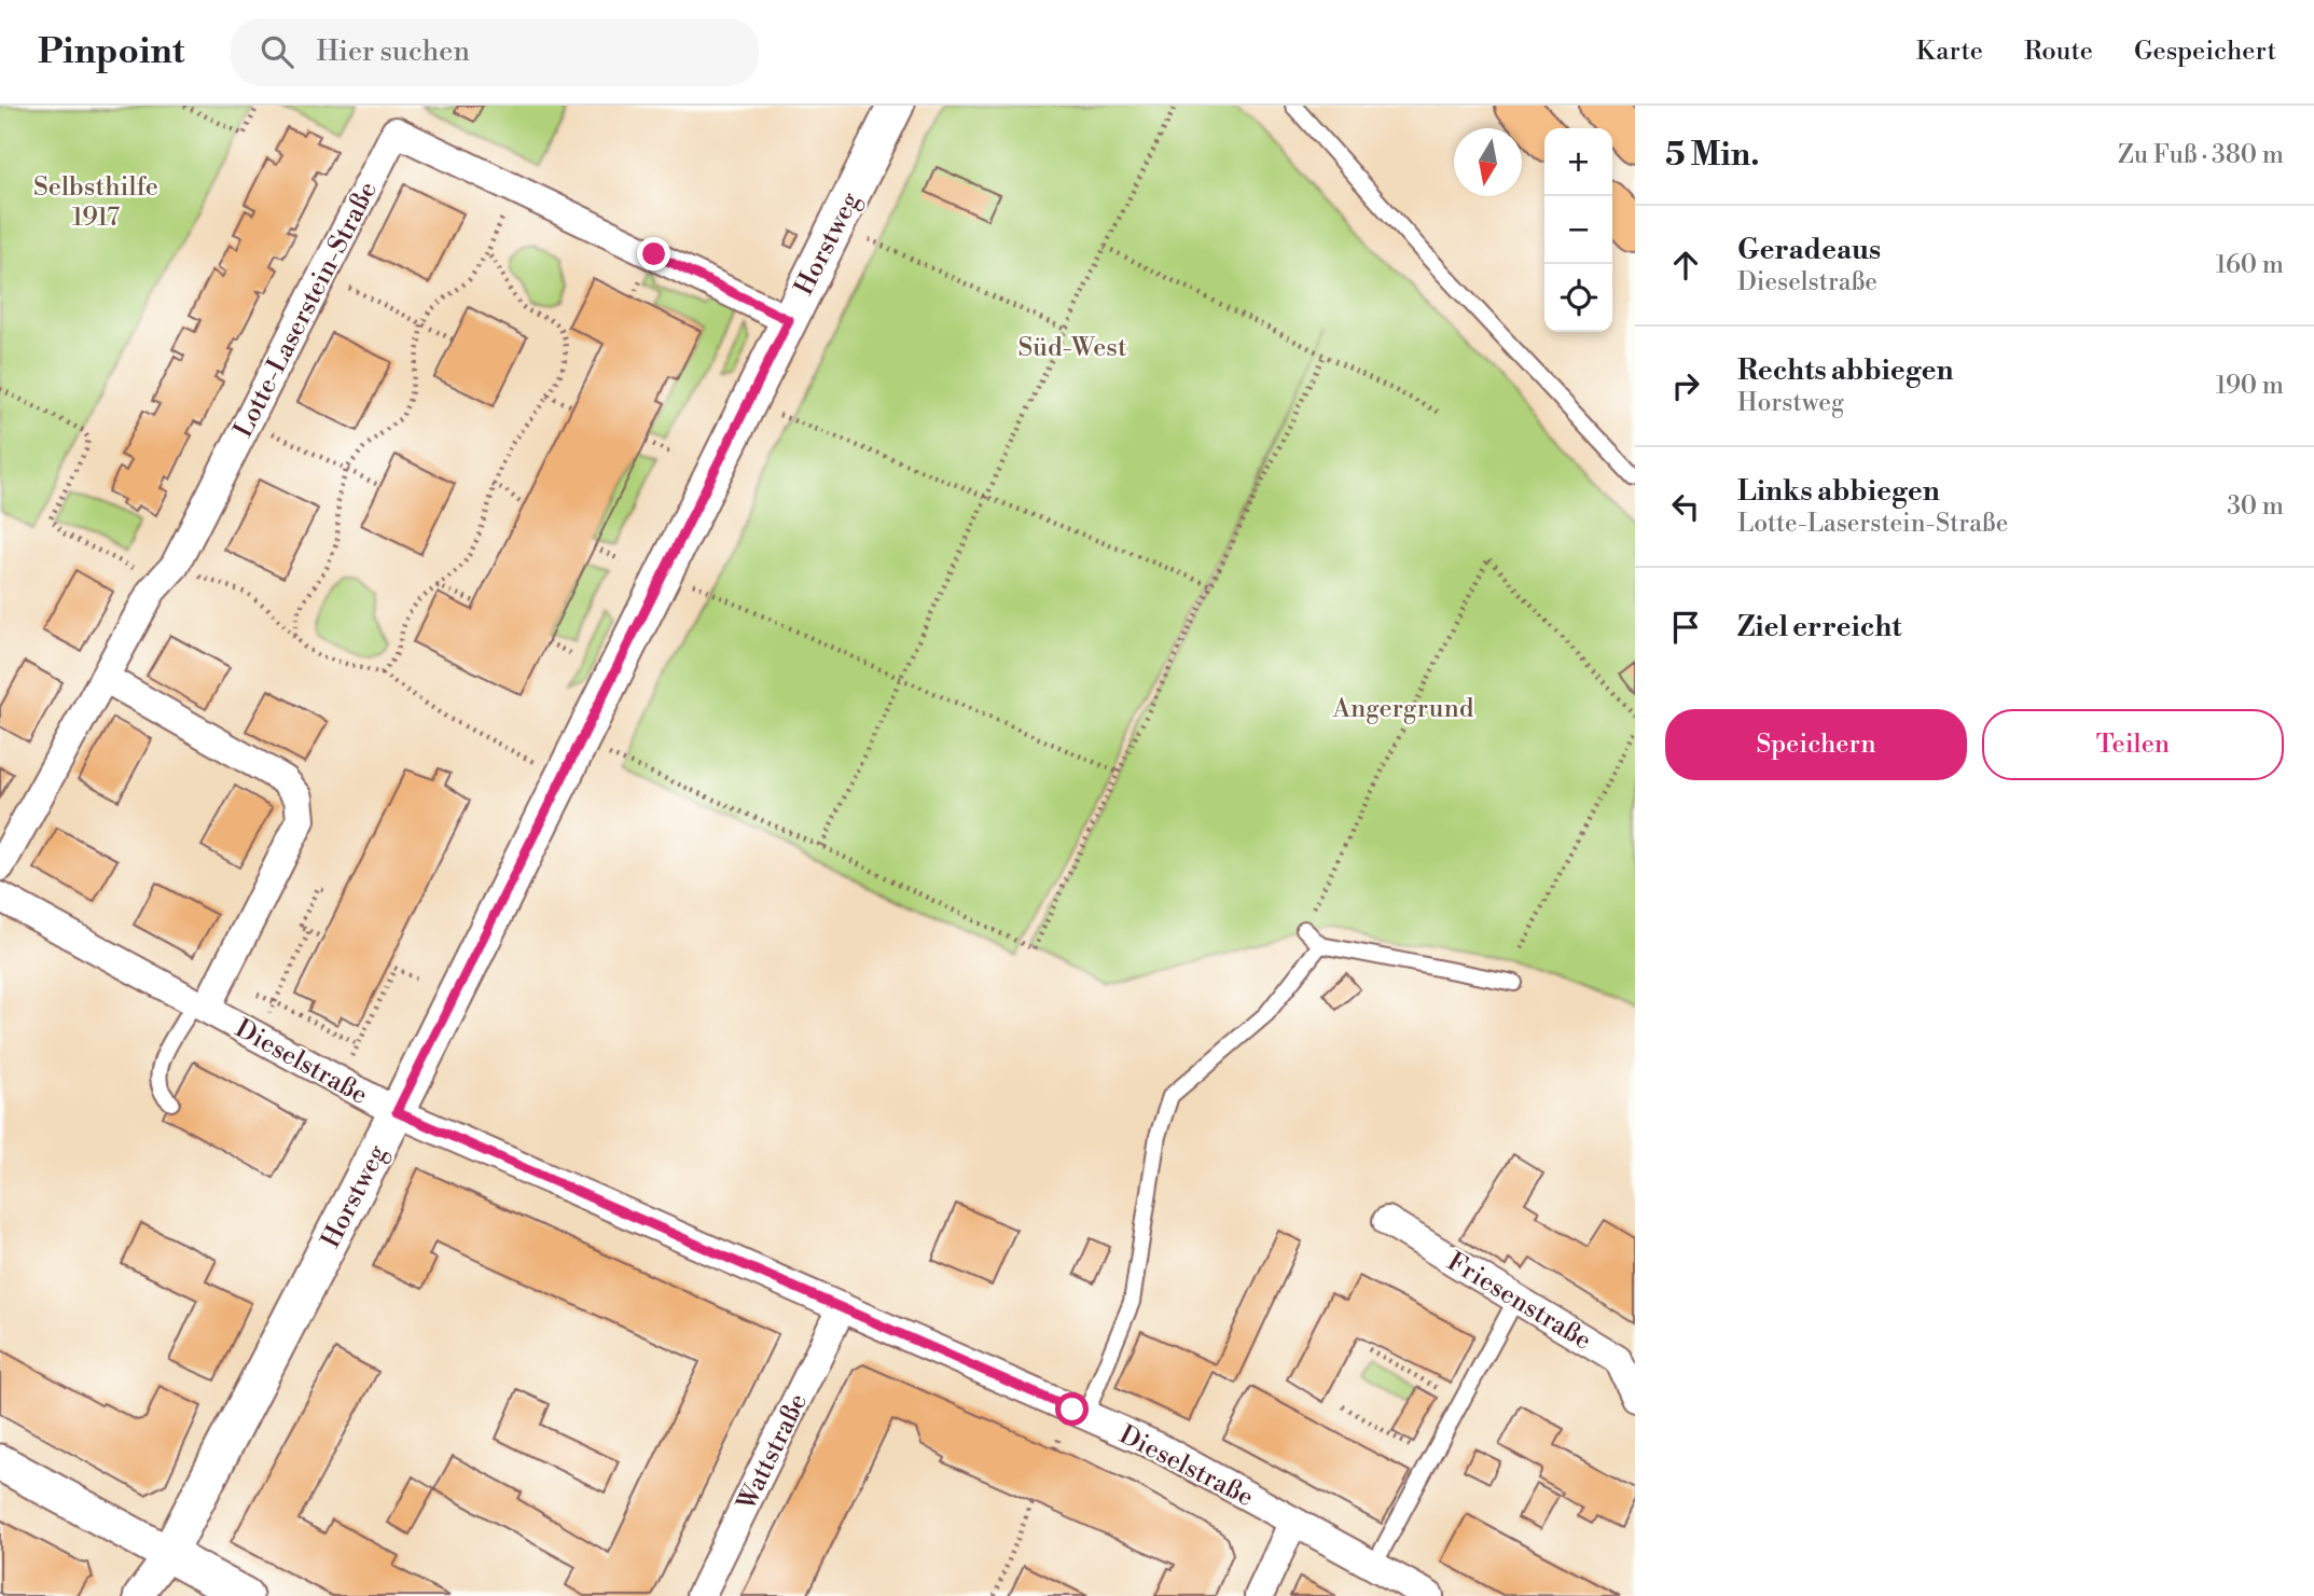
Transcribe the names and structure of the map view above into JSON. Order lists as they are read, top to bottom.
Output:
{
  "streets": {
    "street": [
      "Horstweg",
      "Lotte-Laserstein-Straße",
      "Dieselstraße",
      "Friesenstraße",
      "Wattstraße"
    ]
  },
  "crossings": [
    ["Horstweg", "Lotte-Laserstein-Straße"],
    ["Horstweg", "Dieselstraße"],
    ["Dieselstraße", "Wattstraße"]
  ],
  "parks": ["Selbsthilfe 1917", "Süd-West", "Angergrund"],
  "north": "bottom",
  "page": {
    "header": "Pinpoint",
    "search": "Hier suchen",
    "nav": ["Karte", "Route", "Gespeichert"],
    "heading": ["5 Min.", "Zu Fuß · 380 m"],
    "map_buttons": ["+", "−"],
    "list": [
      ["Geradeaus", "Dieselstraße", "160 m"],
      ["Rechts abbiegen", "Horstweg", "190 m"],
      ["Links abbiegen", "Lotte-Laserstein-Straße", "30 m"],
      "Ziel erreicht"
    ],
    "buttons": ["Speichern", "Teilen"]
  }
}
